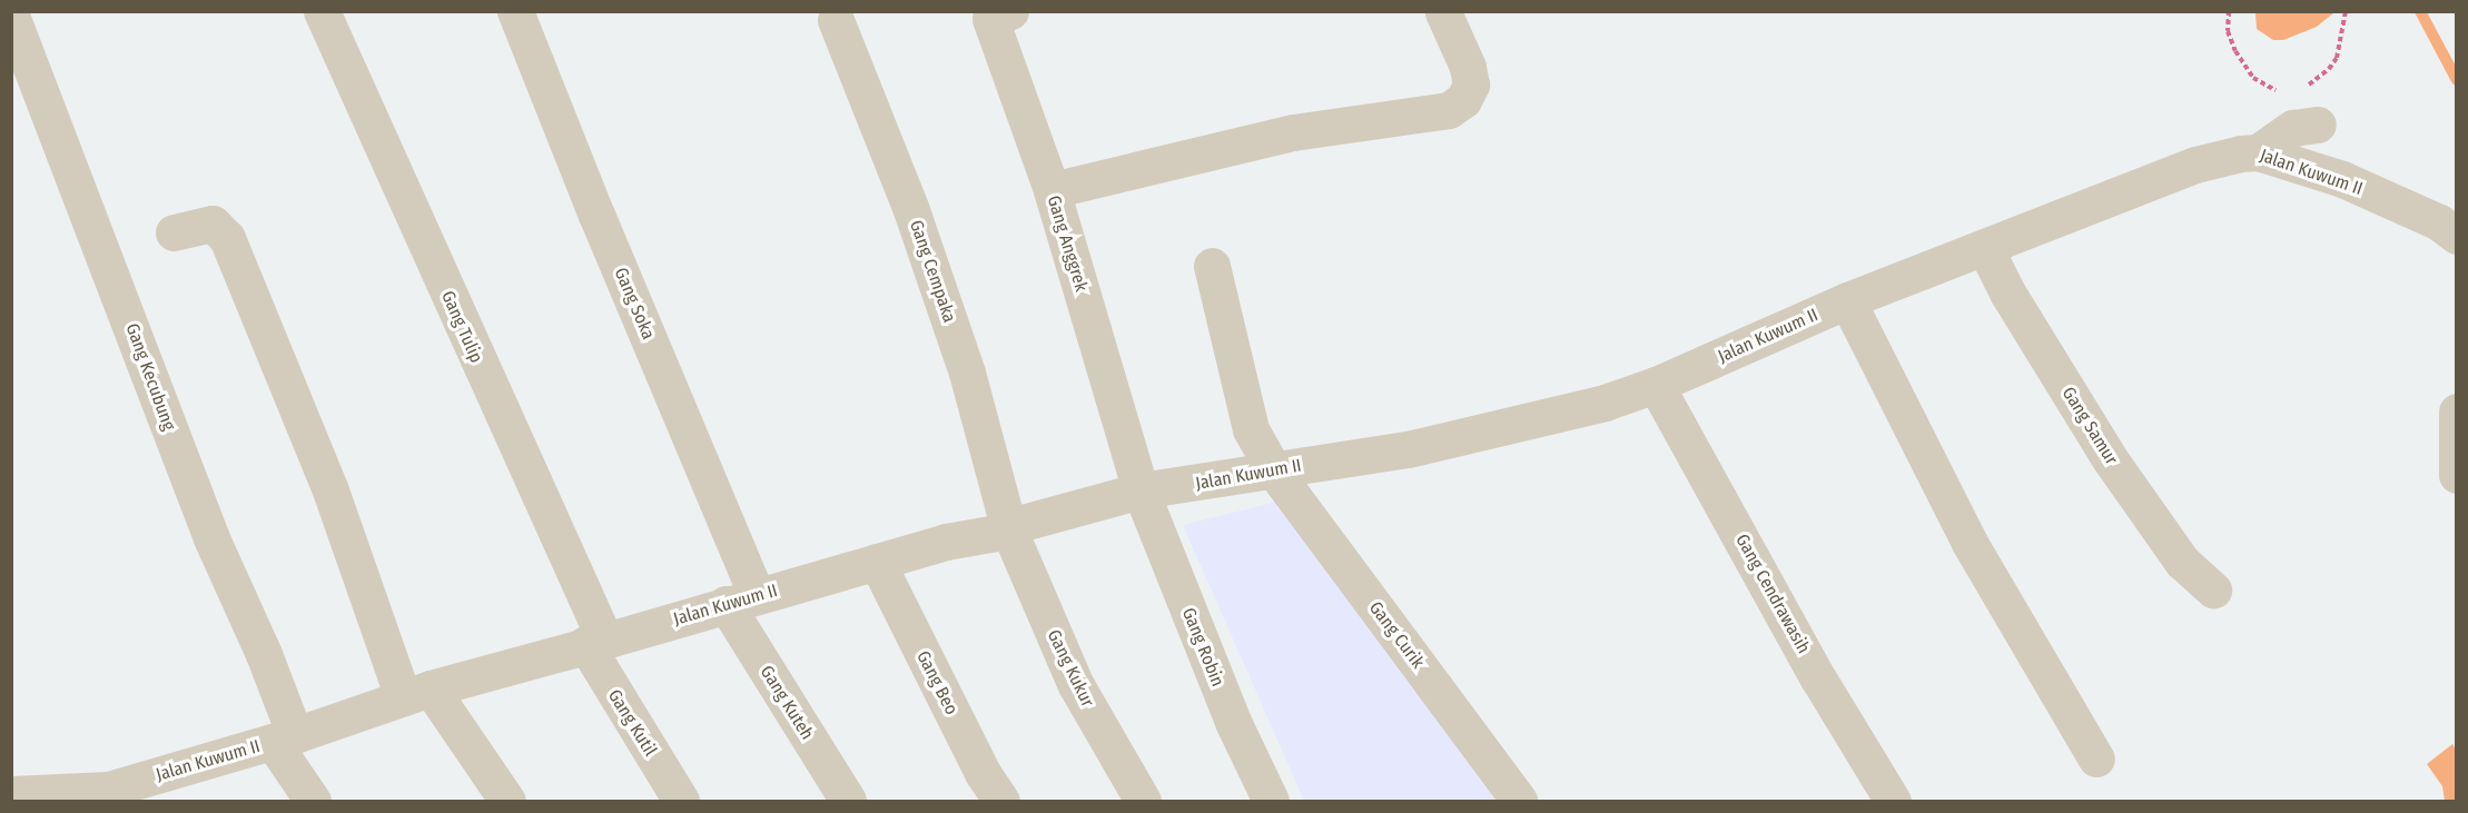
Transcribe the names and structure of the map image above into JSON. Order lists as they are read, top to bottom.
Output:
{
  "streets": {
    "street": [
      "Jalan Kuwum II",
      "Gang Anggrek",
      "Gang Cempaka",
      "Gang Soka",
      "Gang Tulip",
      "Gang Kecubung",
      "Gang Samur",
      "Gang Cendrawasih",
      "Gang Curik",
      "Gang Robin",
      "Gang Kukur",
      "Gang Beo",
      "Gang Kuteh",
      "Gang Kutil"
    ]
  },
  "crossings": [
    ["Jalan Kuwum II", "Gang Anggrek"],
    ["Jalan Kuwum II", "Gang Cempaka"],
    ["Jalan Kuwum II", "Gang Soka"],
    ["Jalan Kuwum II", "Gang Tulip"],
    ["Jalan Kuwum II", "Gang Kecubung"],
    ["Jalan Kuwum II", "Gang Samur"],
    ["Jalan Kuwum II", "Gang Cendrawasih"],
    ["Jalan Kuwum II", "Gang Curik"],
    ["Jalan Kuwum II", "Gang Robin"],
    ["Jalan Kuwum II", "Gang Kukur"],
    ["Jalan Kuwum II", "Gang Beo"],
    ["Jalan Kuwum II", "Gang Kuteh"],
    ["Jalan Kuwum II", "Gang Kutil"],
    ["Gang Anggrek", "Gang Robin"],
    ["Gang Cempaka", "Gang Kukur"],
    ["Gang Soka", "Gang Kuteh"],
    ["Gang Tulip", "Gang Kutil"]
  ]
}
